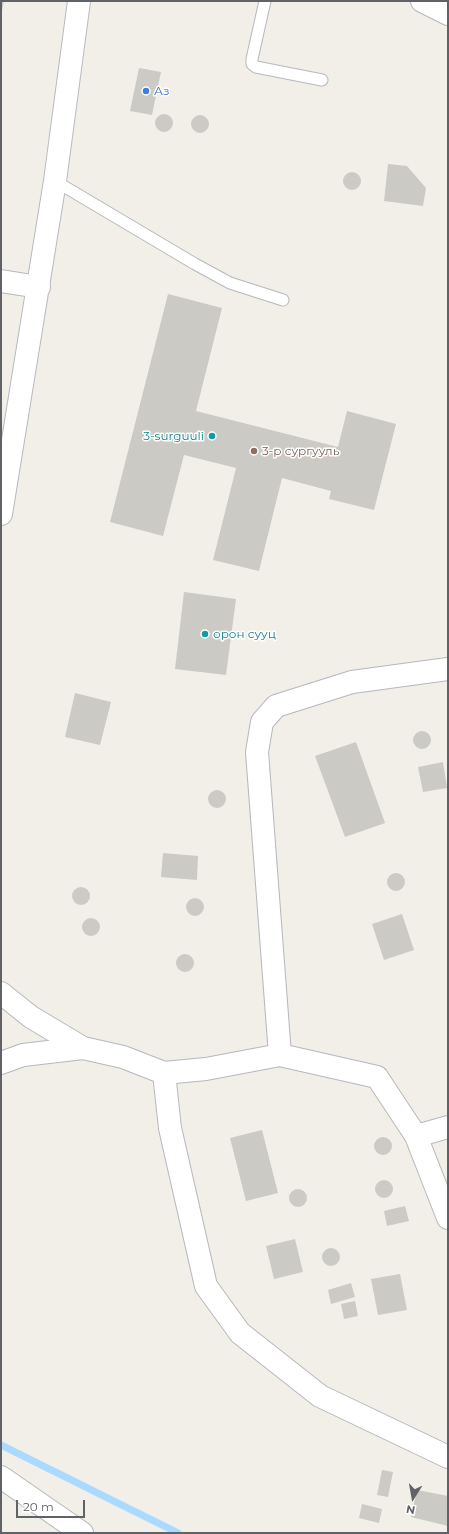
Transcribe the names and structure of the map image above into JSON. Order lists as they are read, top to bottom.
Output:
{
  "places": [
    "Аз",
    "3-surguuli",
    "3-р сургууль",
    "орон сууц"
  ],
  "scale_bar": "20 m",
  "north": "bottom"
}
